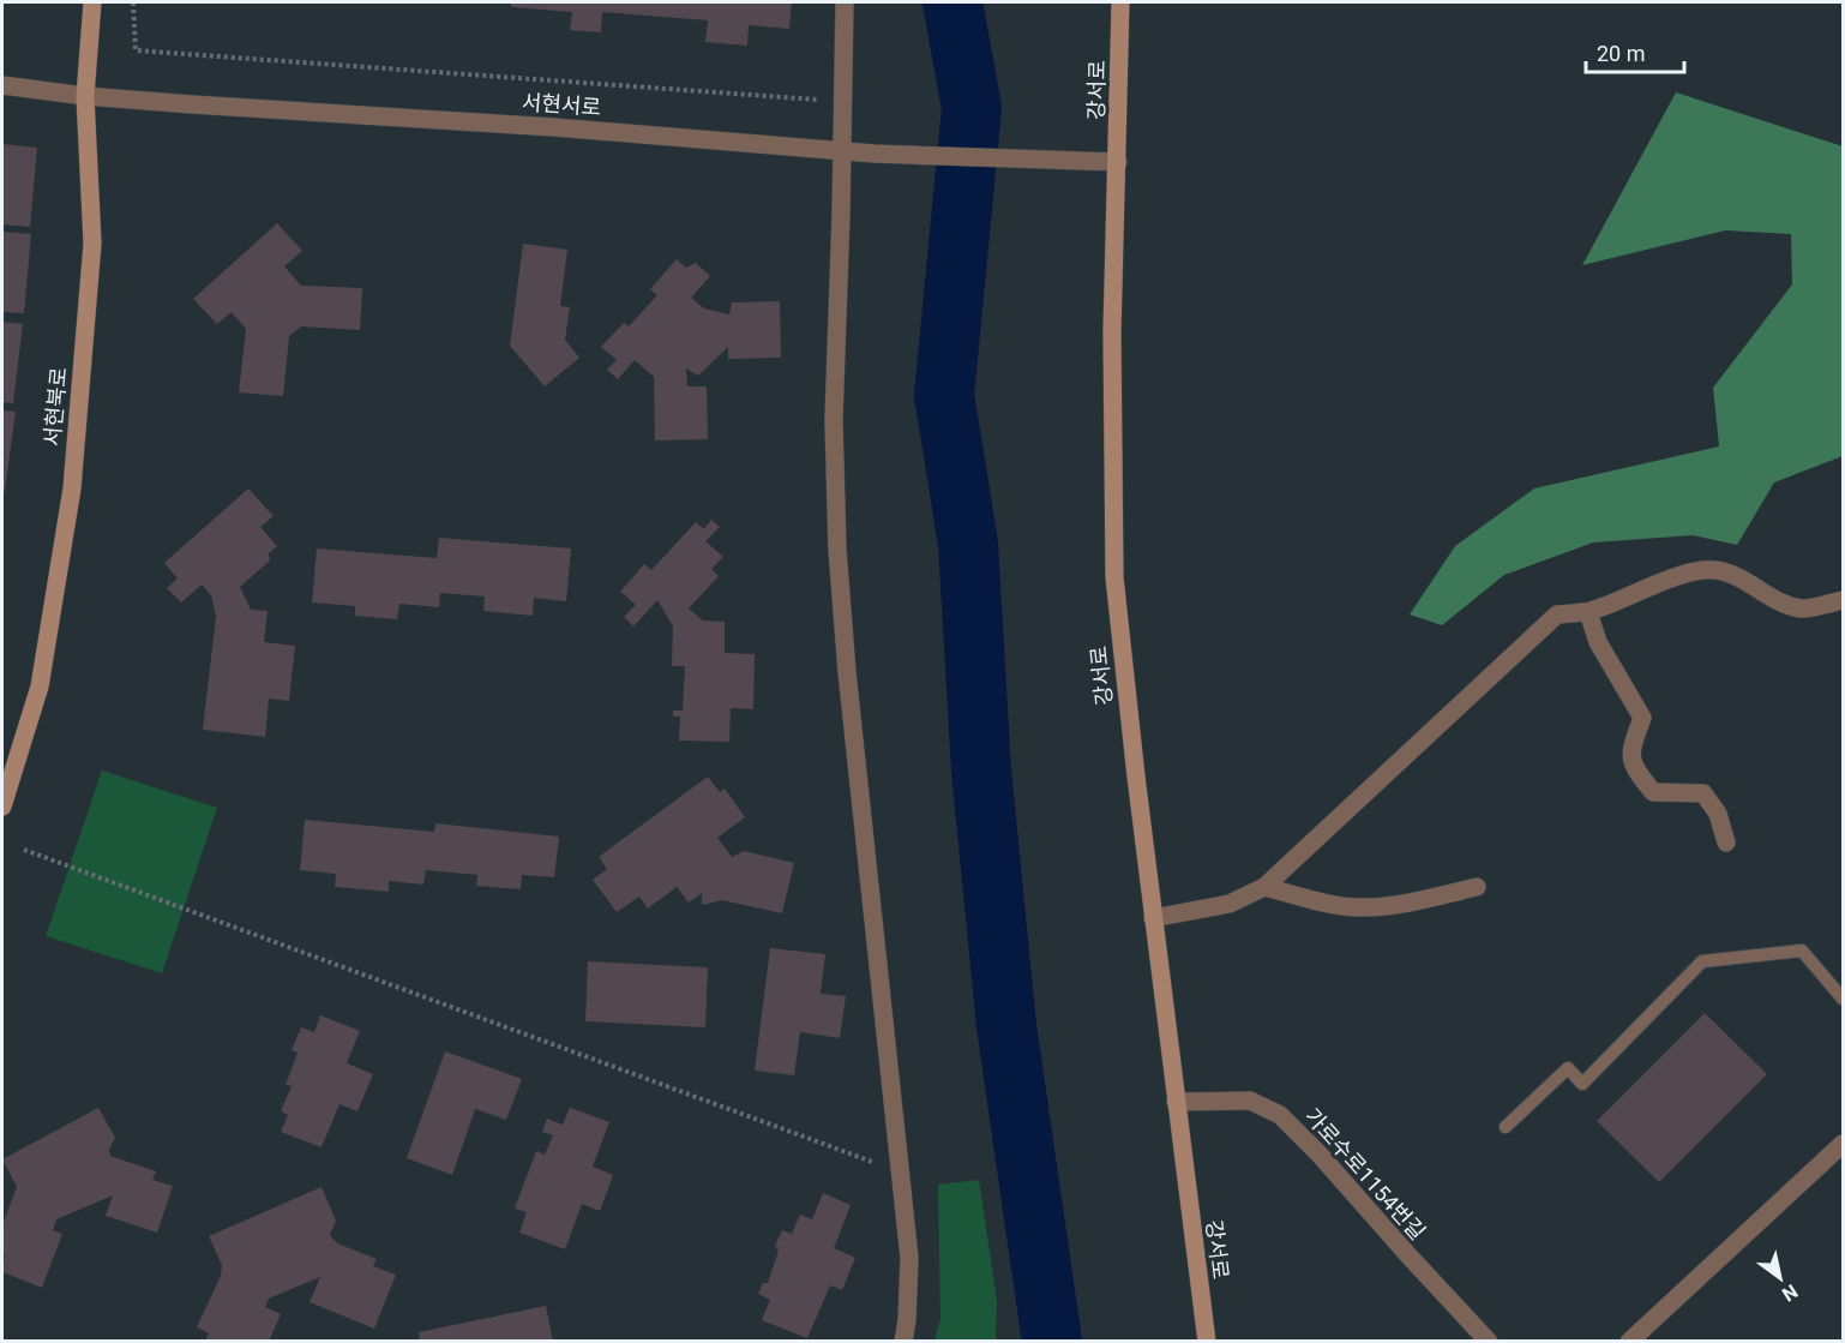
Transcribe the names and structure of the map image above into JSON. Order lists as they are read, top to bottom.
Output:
{
  "streets": {
    "street": [
      "강서로",
      "서현서로",
      "서현북로",
      "가로수로1154번길"
    ]
  },
  "crossings": [
    ["강서로", "서현서로"],
    ["강서로", "가로수로1154번길"],
    ["서현서로", "서현북로"]
  ],
  "scale_bar": "20 m",
  "north": "bottom right"
}
